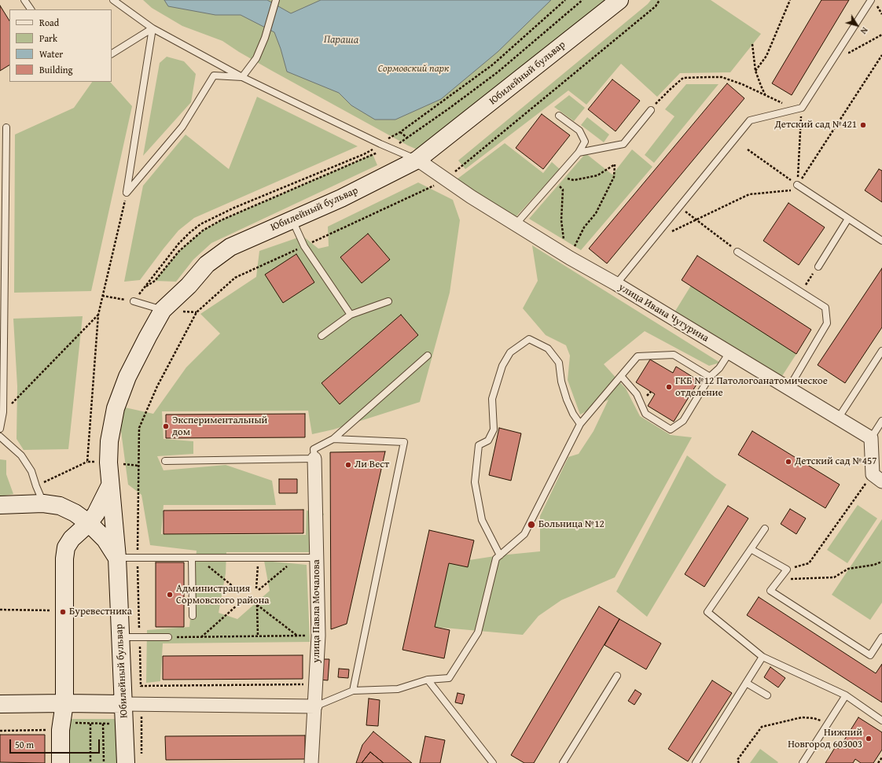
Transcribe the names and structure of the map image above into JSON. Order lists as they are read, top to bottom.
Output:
{
  "streets": {
    "street": ["Юбилейный бульвар", "улица Ивана Чугурина", "улица Павла Мочалова"]
  },
  "crossings": [
    ["Юбилейный бульвар", "улица Ивана Чугурина"]
  ],
  "water": ["Параша"],
  "parks": ["Сормовский парк"],
  "places": [
    "Детский сад №421",
    "ГКБ №12 Патологоанатомическое отделение",
    "Экспериментальный дом",
    "Детский сад №457",
    "Ли Вест",
    "Больница №12",
    "Администрация Сормовского района",
    "Буревестника",
    "Нижний Новгород 603003"
  ],
  "legend": [
    "Road",
    "Park",
    "Water",
    "Building"
  ],
  "scale_bar": "50 m",
  "north": "bottom right"
}
